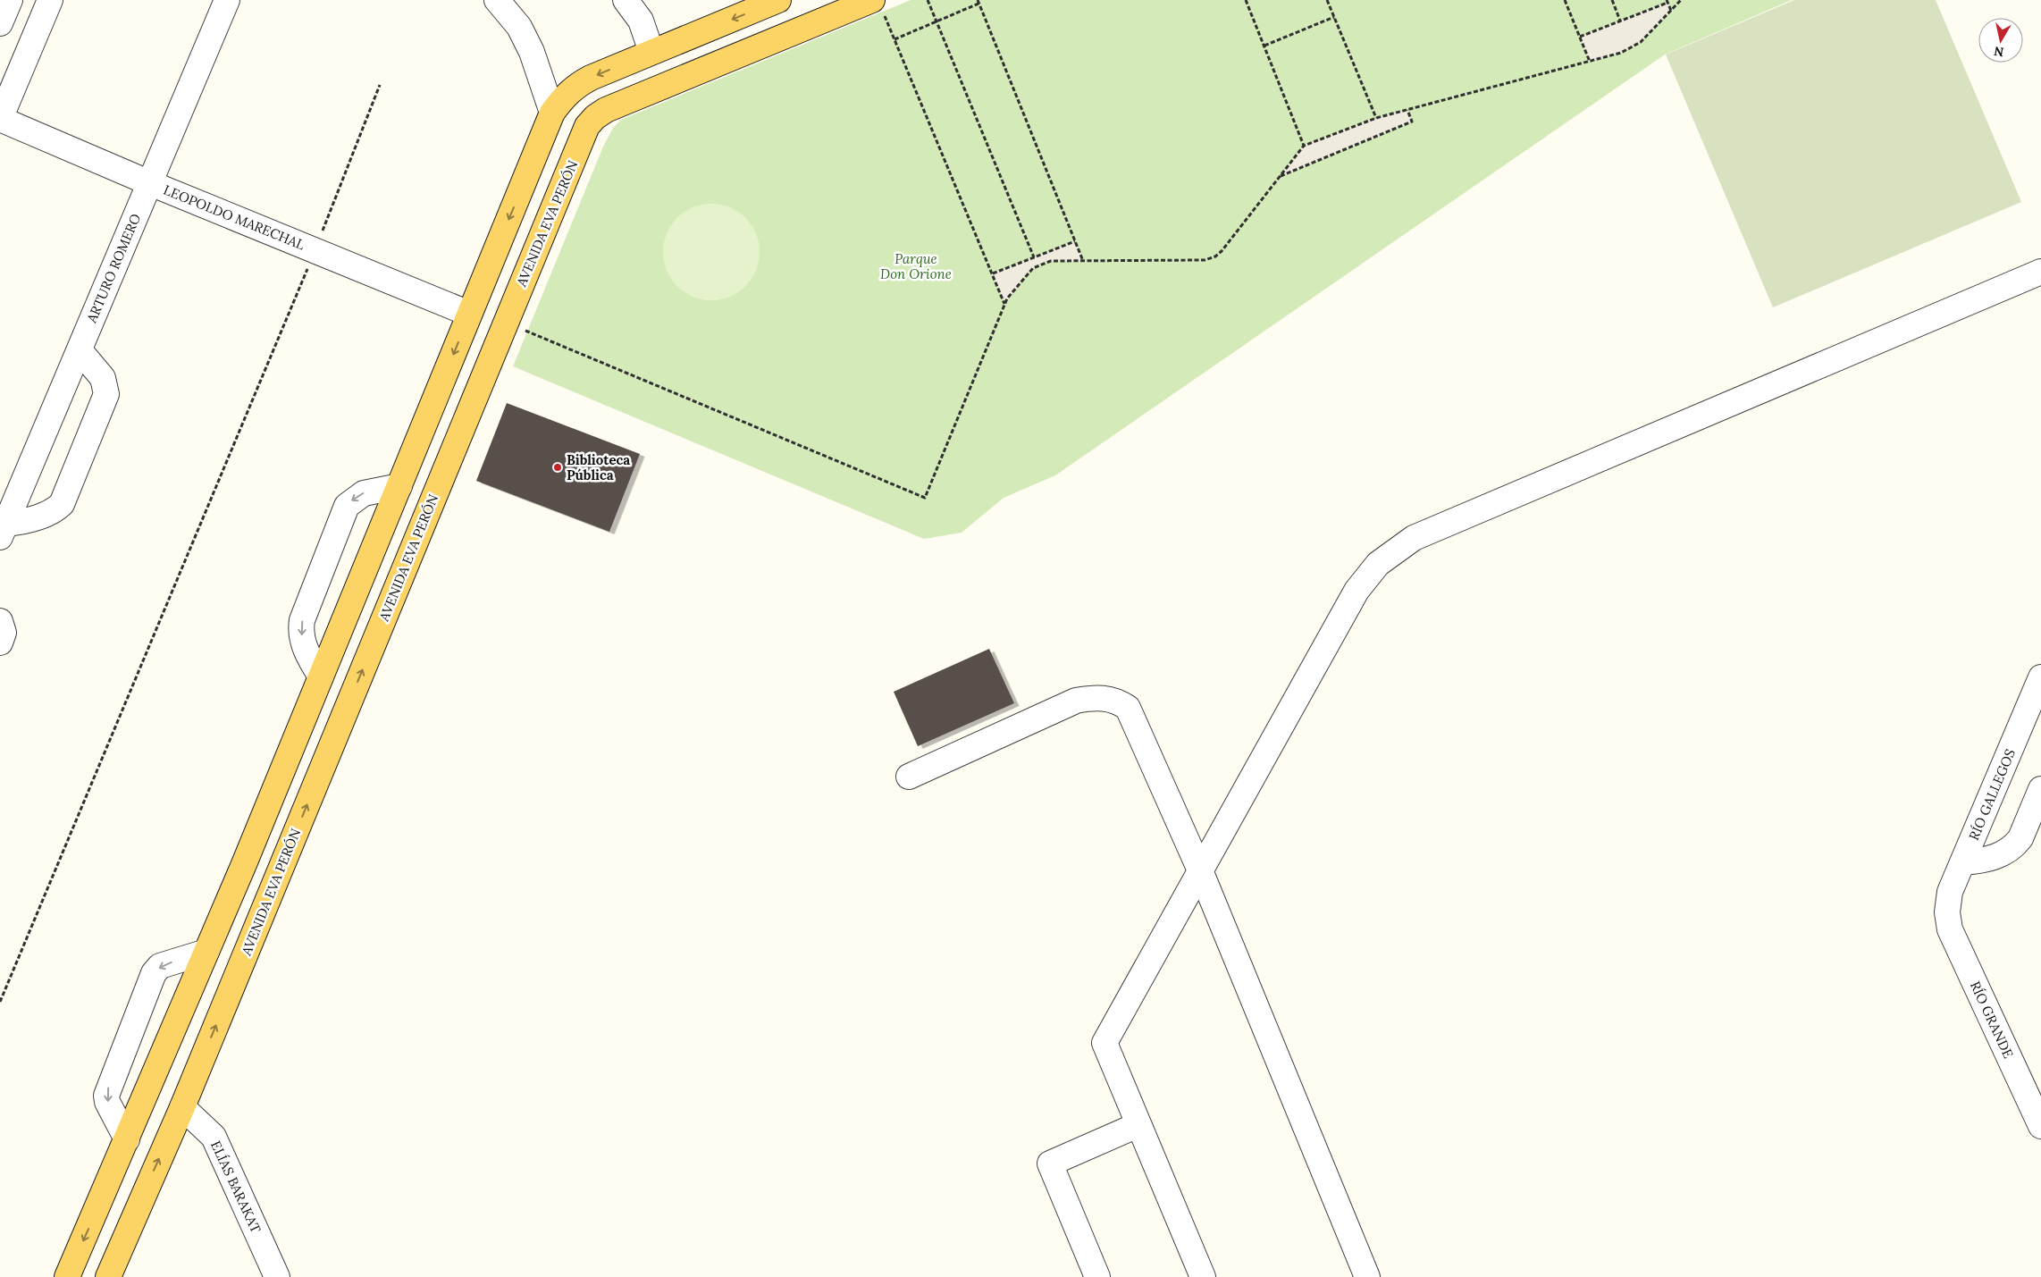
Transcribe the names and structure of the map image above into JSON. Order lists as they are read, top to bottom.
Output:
{
  "streets": {
    "main road": ["AVENIDA EVA PERÓN"],
    "street": [
      "LEOPOLDO MARECHAL",
      "ARTURO ROMERO",
      "RÍO GALLEGOS",
      "RÍO GRANDE",
      "ELÍAS BARAKAT"
    ]
  },
  "crossings": [
    ["LEOPOLDO MARECHAL", "ARTURO ROMERO"],
    ["AVENIDA EVA PERÓN", "ELÍAS BARAKAT"],
    ["RÍO GALLEGOS", "RÍO GRANDE"]
  ],
  "parks": ["Parque Don Orione"],
  "places": ["Biblioteca Pública"],
  "north": "bottom"
}
